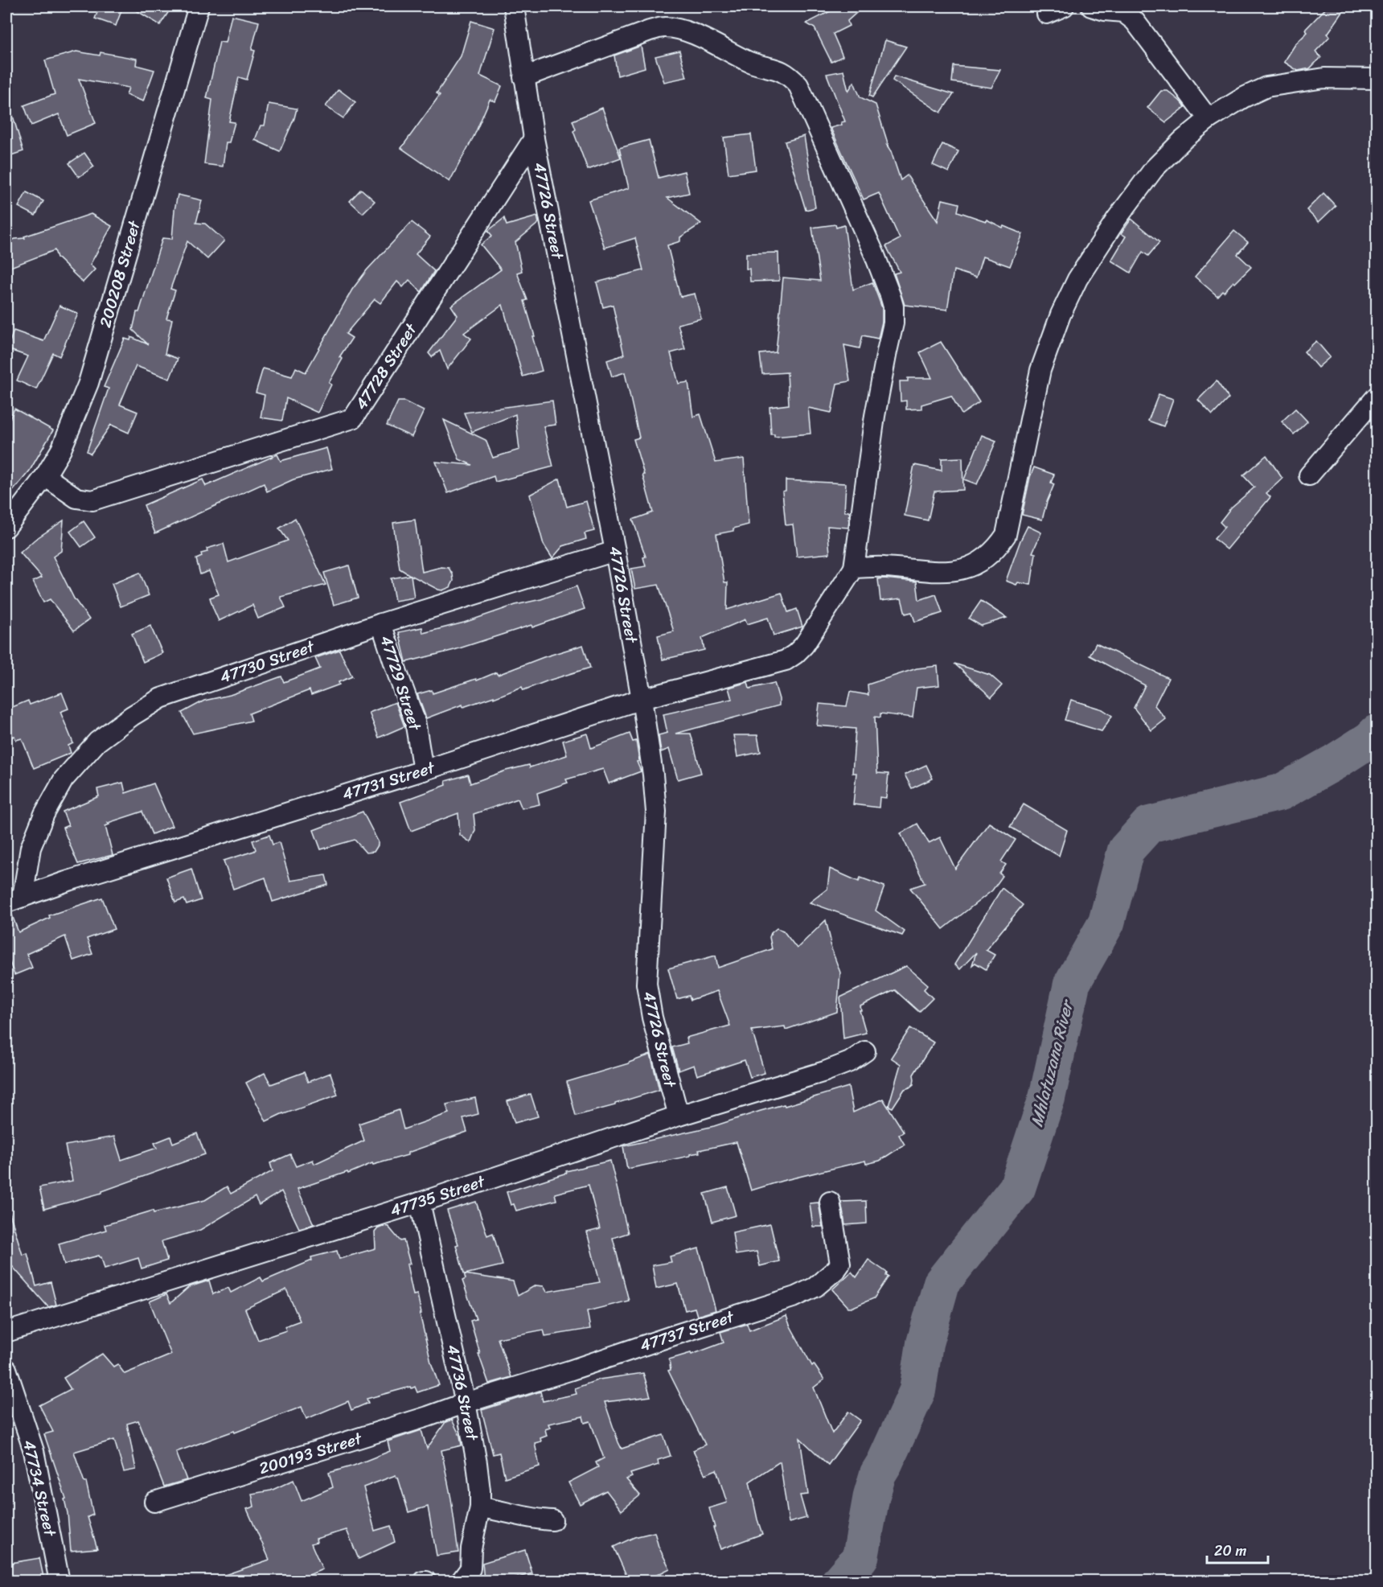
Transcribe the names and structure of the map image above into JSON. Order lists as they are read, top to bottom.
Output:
{
  "streets": {
    "street": [
      "47726 Street",
      "200208 Street",
      "47728 Street",
      "47730 Street",
      "47729 Street",
      "47731 Street",
      "47735 Street",
      "47737 Street",
      "47736 Street",
      "200193 Street",
      "47734 Street"
    ]
  },
  "crossings": [
    ["47726 Street", "47728 Street"],
    ["47726 Street", "47730 Street"],
    ["47726 Street", "47731 Street"],
    ["47726 Street", "47735 Street"],
    ["200208 Street", "47728 Street"],
    ["47730 Street", "47729 Street"],
    ["47730 Street", "47731 Street"],
    ["47729 Street", "47731 Street"],
    ["47735 Street", "47736 Street"],
    ["47737 Street", "47736 Street"],
    ["47737 Street", "200193 Street"],
    ["47736 Street", "200193 Street"]
  ],
  "water": ["Mhlatuzana River"],
  "scale_bar": "20 m"
}
